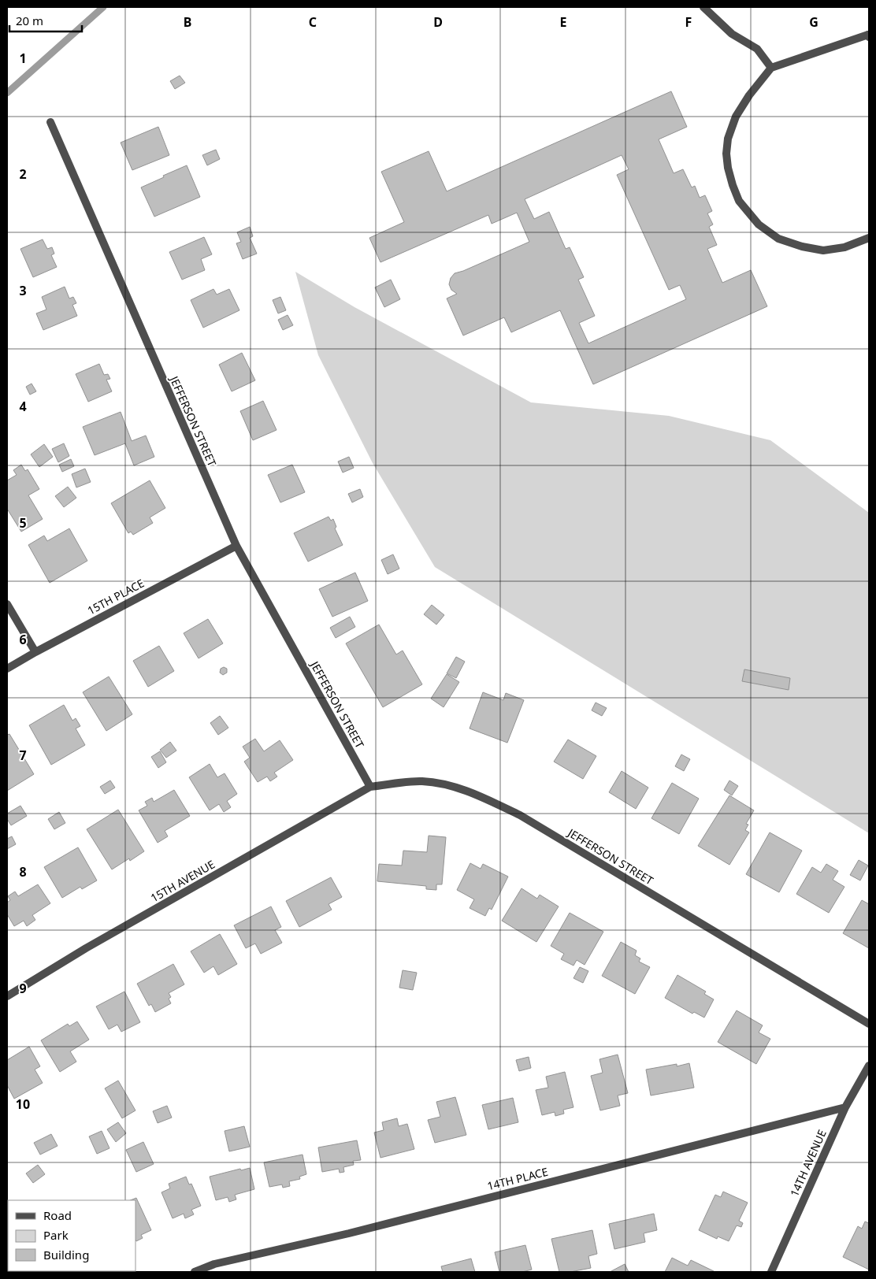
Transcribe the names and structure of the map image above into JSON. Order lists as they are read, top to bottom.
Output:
{
  "streets": {
    "street": [
      "JEFFERSON STREET",
      "15TH PLACE",
      "15TH AVENUE",
      "14TH AVENUE",
      "14TH PLACE"
    ]
  },
  "crossings": [
    ["JEFFERSON STREET", "15TH PLACE"],
    ["JEFFERSON STREET", "15TH AVENUE"],
    ["14TH AVENUE", "14TH PLACE"]
  ],
  "legend": ["Road", "Park", "Building"],
  "scale_bar": "20 m",
  "grid": {
    "columns": [
      "B",
      "C",
      "D",
      "E",
      "F",
      "G"
    ],
    "rows": [
      "1",
      "2",
      "3",
      "4",
      "5",
      "6",
      "7",
      "8",
      "9",
      "10"
    ]
  }
}
